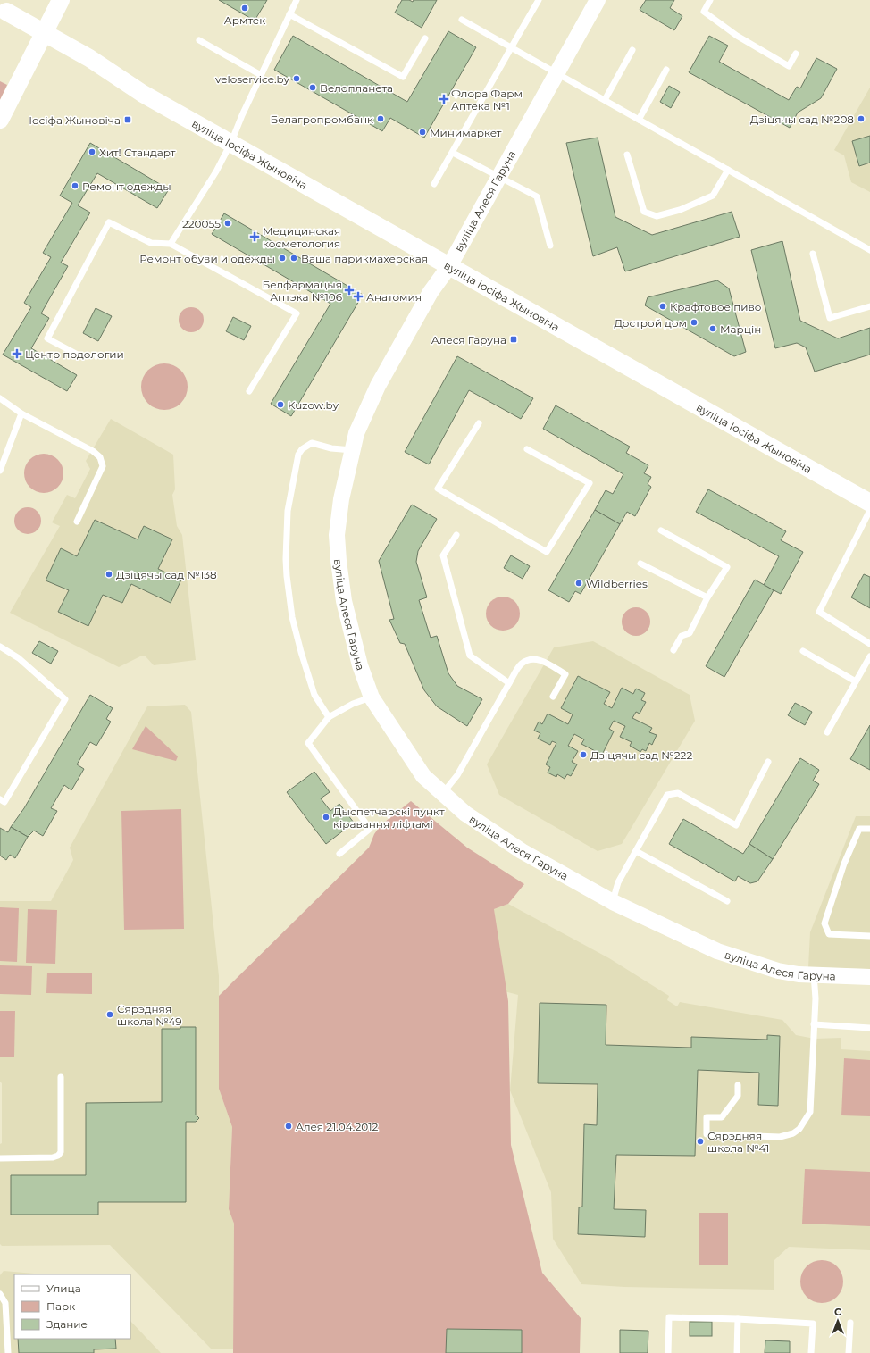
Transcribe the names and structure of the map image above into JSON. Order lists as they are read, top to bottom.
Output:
{
  "streets": {
    "main road": ["вуліца Іосіфа Жыновіча"],
    "street": ["вуліца Алеся Гаруна"]
  },
  "crossings": [
    ["вуліца Іосіфа Жыновіча", "вуліца Алеся Гаруна"]
  ],
  "places": {
    "other": [
      "Армтек",
      "veloservice.by",
      "Велопланета",
      "Белагропромбанк",
      "Дзіцячы сад №208",
      "Минимаркет",
      "Хит! Стандарт",
      "Ремонт одежды",
      "220055",
      "Ремонт обуви и одежды",
      "Ваша парикмахерская",
      "Крафтовое пиво",
      "Дострой дом",
      "Марцін",
      "Kuzow.by",
      "Дзіцячы сад №138",
      "Wildberries",
      "Дзіцячы сад №222",
      "Дыспетчарскі пункт кіравання ліфтамі",
      "Сярэдняя школа №49",
      "Алея 21.04.2012",
      "Сярэдняя школа №41"
    ],
    "health": [
      "Флора Фарм Аптека №1",
      "Медицинская косметология",
      "Белфармацыя Аптэка №106",
      "Анатомия",
      "Центр подологии"
    ],
    "transit": ["Іосіфа Жыновіча", "Алеся Гаруна"]
  },
  "legend": ["Улица", "Парк", "Здание"],
  "north": "top"
}
